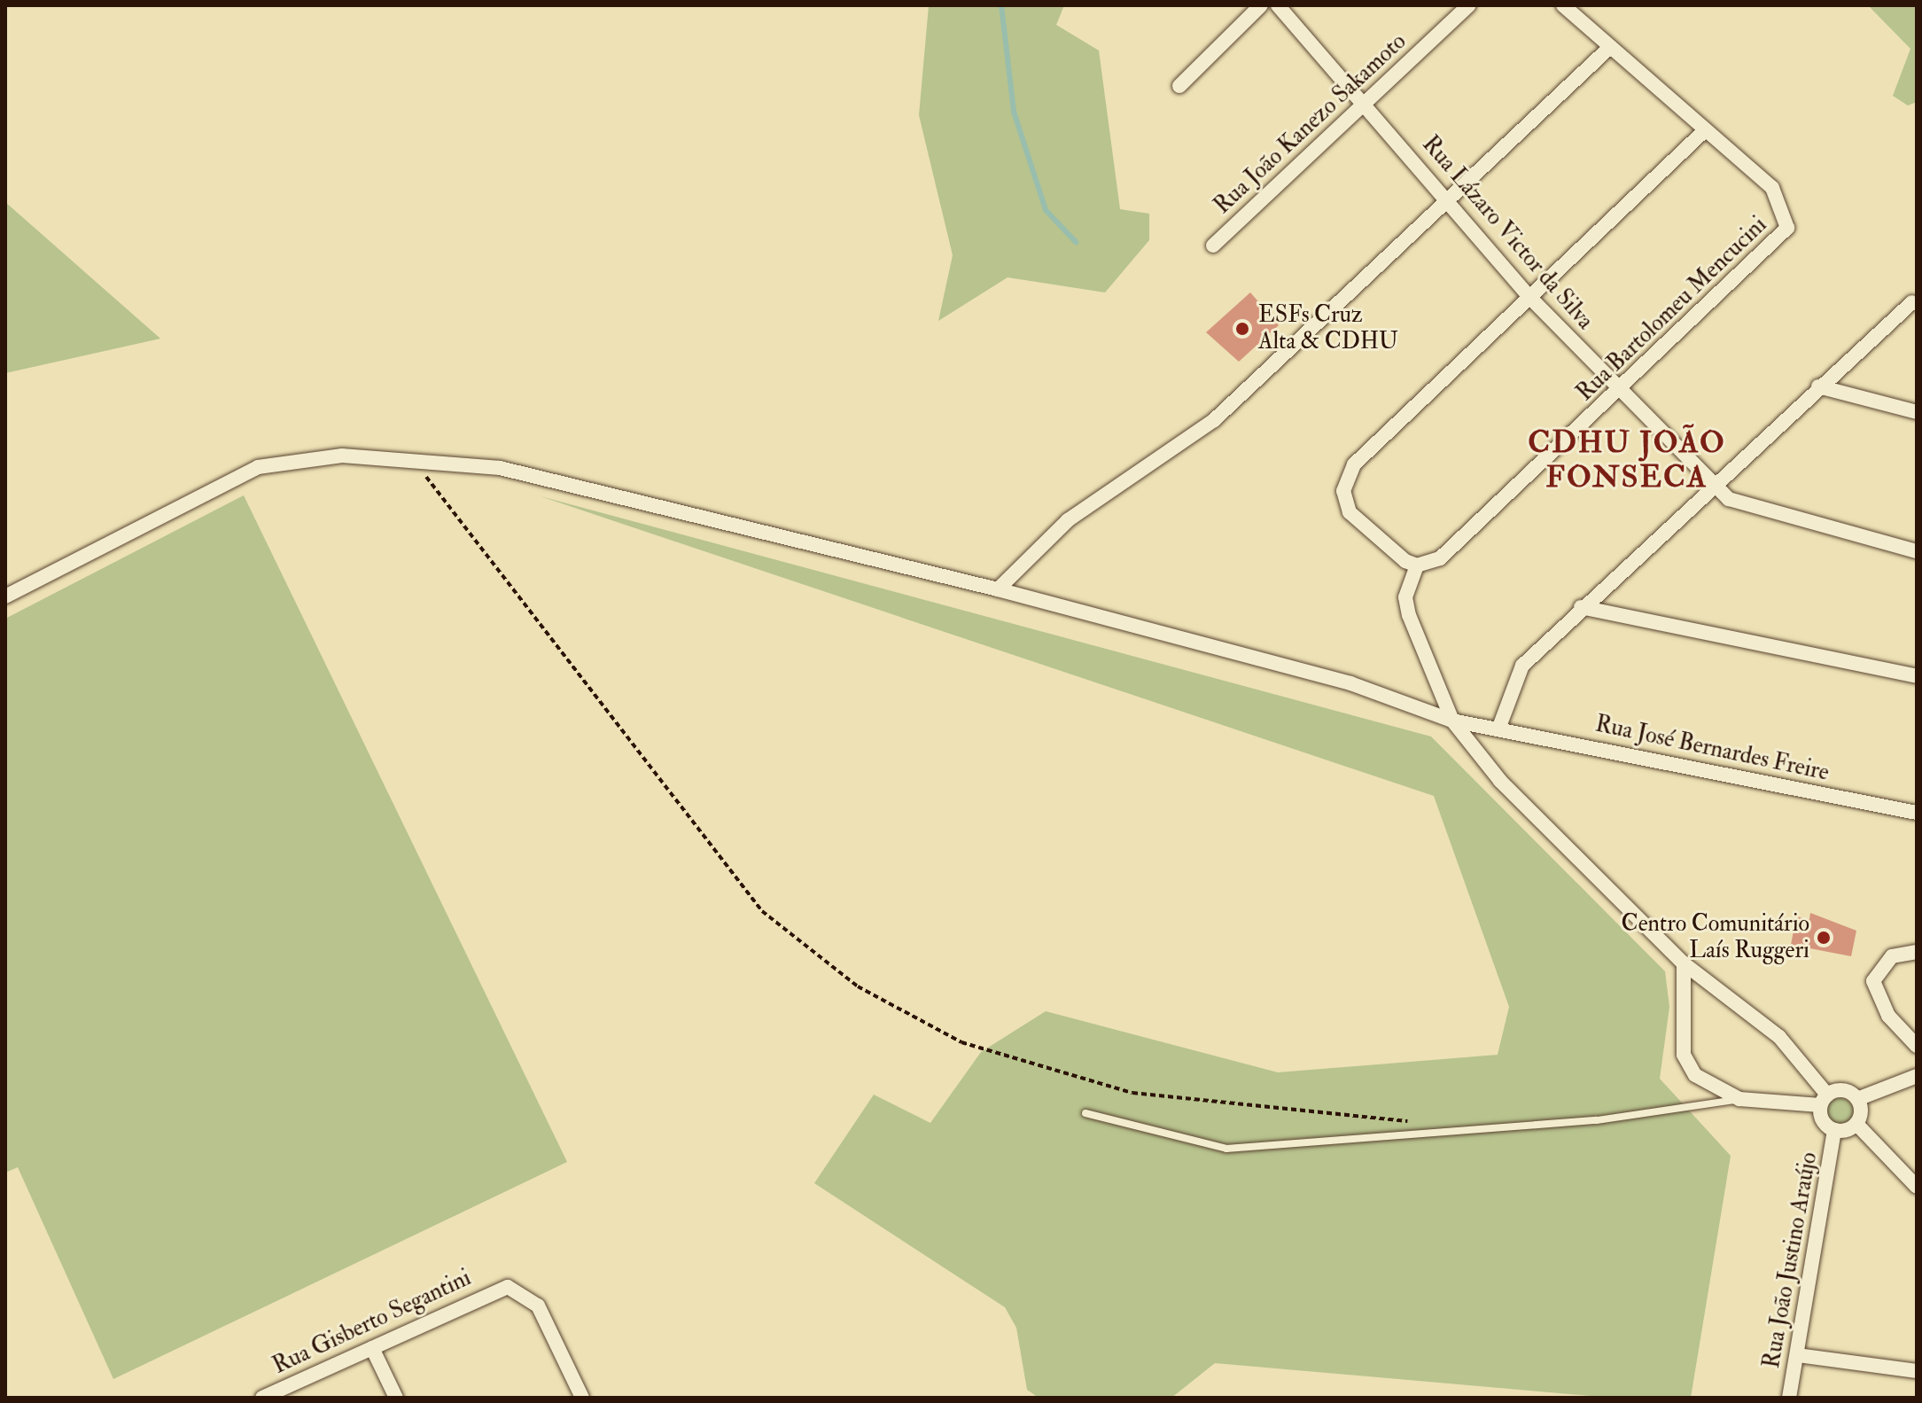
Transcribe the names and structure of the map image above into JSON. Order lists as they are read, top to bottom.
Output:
{
  "streets": {
    "street": [
      "Rua João Kanezo Sakamoto",
      "Rua Lázaro Victor da Silva",
      "Rua Bartolomeu Mencucini",
      "Rua José Bernardes Freire",
      "Rua João Justino Araújo",
      "Rua Gisberto Segantini"
    ]
  },
  "crossings": [
    ["Rua João Kanezo Sakamoto", "Rua Lázaro Victor da Silva"],
    ["Rua Lázaro Victor da Silva", "Rua Bartolomeu Mencucini"]
  ],
  "districts": ["CDHU JOÃO FONSECA"],
  "places": ["ESFs Cruz Alta & CDHU", "Centro Comunitário Laís Ruggeri"]
}
